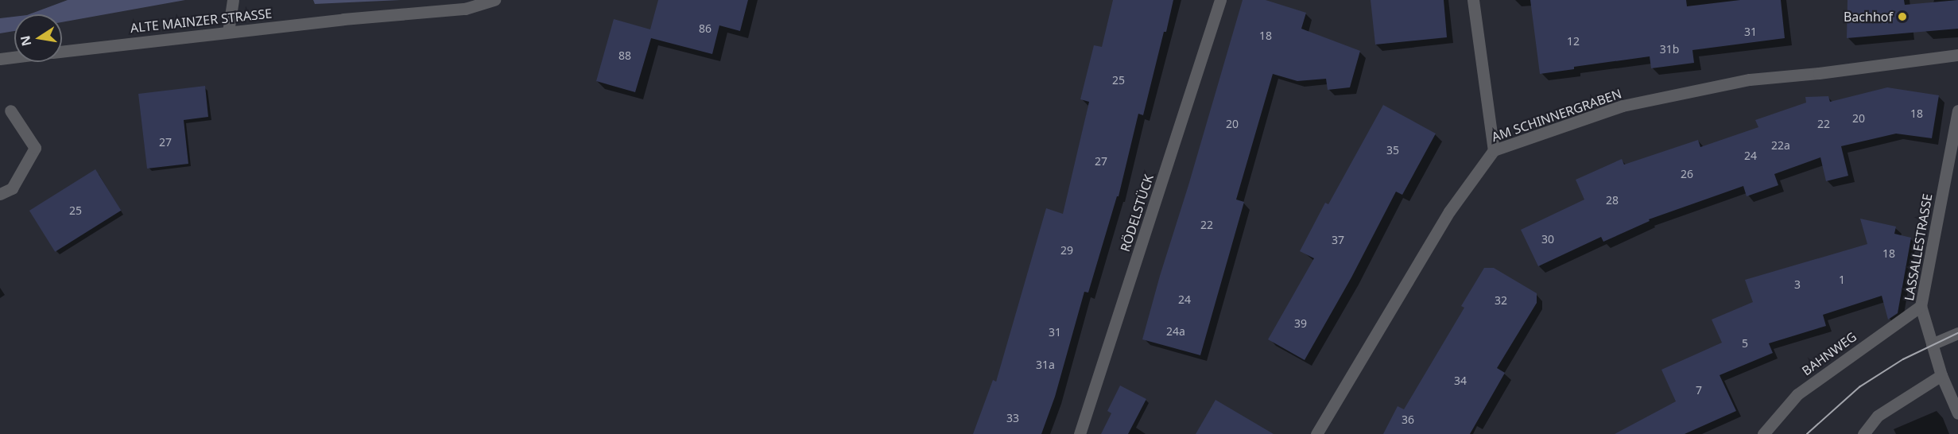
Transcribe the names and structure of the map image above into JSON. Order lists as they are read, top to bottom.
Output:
{
  "streets": {
    "street": [
      "ALTE MAINZER STRASSE",
      "AM SCHINNERGRABEN",
      "RÖDELSTÜCK",
      "LASSALLESTRASSE",
      "BAHNWEG"
    ]
  },
  "crossings": [
    ["LASSALLESTRASSE", "BAHNWEG"]
  ],
  "places": ["Bachhof"],
  "house_numbers": [
    "86",
    "31",
    "18",
    "12",
    "31b",
    "88",
    "25",
    "18",
    "20",
    "20",
    "22",
    "27",
    "22a",
    "35",
    "24",
    "27",
    "26",
    "28",
    "25",
    "22",
    "30",
    "37",
    "29",
    "18",
    "1",
    "3",
    "24",
    "32",
    "39",
    "24a",
    "31",
    "5",
    "31a",
    "34",
    "7",
    "33",
    "36"
  ],
  "north": "left"
}
